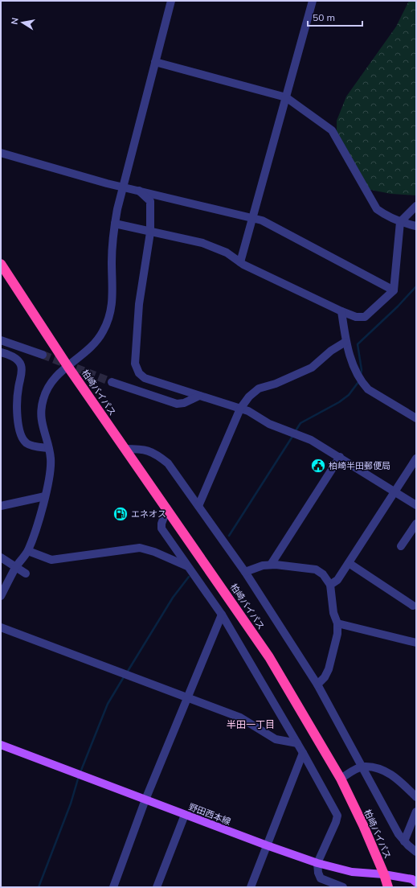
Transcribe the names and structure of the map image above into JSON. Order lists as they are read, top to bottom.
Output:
{
  "streets": {
    "highway": ["柏崎バイパス"],
    "main road": ["野田西本線"]
  },
  "crossings": [
    ["柏崎バイパス", "野田西本線"]
  ],
  "districts": ["半田一丁目"],
  "places": {
    "public building": ["柏崎半田郵便局"],
    "fuel station": ["エネオス"]
  },
  "scale_bar": "50 m",
  "north": "left"
}
